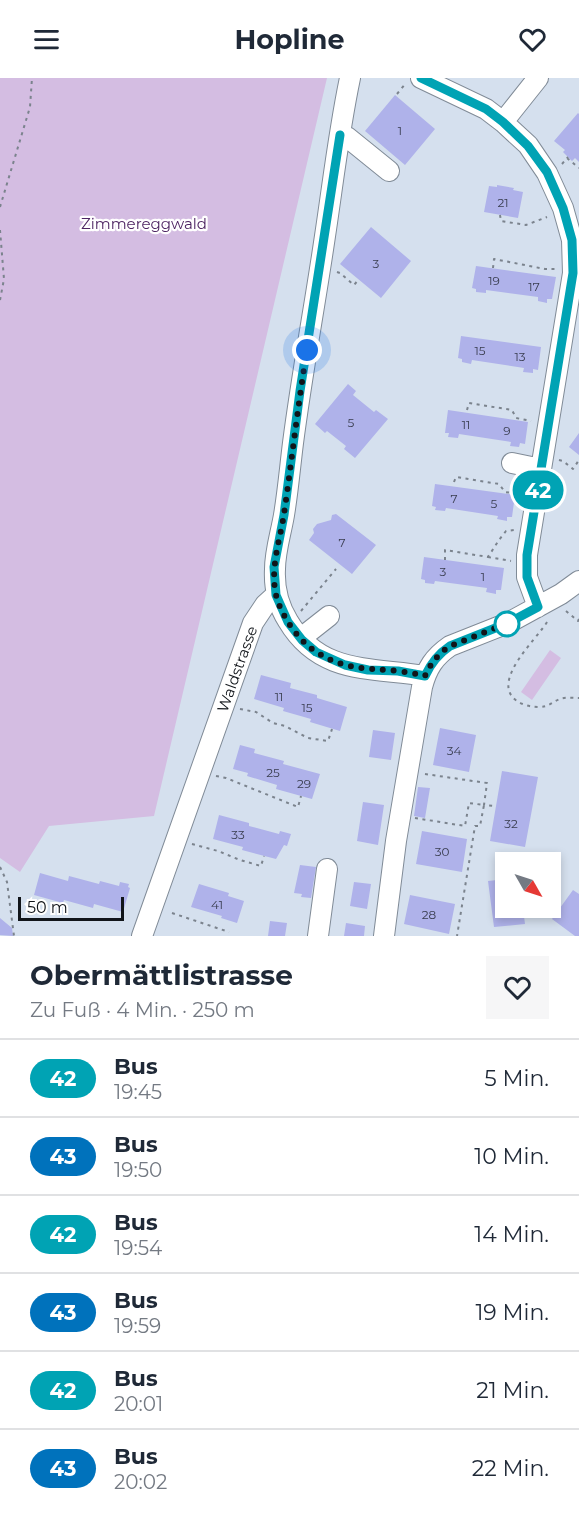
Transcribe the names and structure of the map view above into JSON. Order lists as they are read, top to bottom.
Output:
{
  "streets": {
    "street": ["Waldstrasse"]
  },
  "parks": ["Zimmereggwald"],
  "lines": ["bus line 42"],
  "house_numbers": [
    "1",
    "21",
    "3",
    "19",
    "17",
    "15",
    "13",
    "5",
    "11",
    "9",
    "7",
    "5",
    "7",
    "3",
    "1",
    "11",
    "15",
    "34",
    "25",
    "29",
    "32",
    "33",
    "30",
    "41",
    "28"
  ],
  "scale_bar": "50 m",
  "north": "bottom right",
  "page": {
    "header": "Hopline",
    "on_map": "42",
    "scale": "50 m",
    "heading": ["Obermättlistrasse", "Zu Fuß · 4 Min. · 250 m"],
    "list": [
      {
        "mark": "42",
        "name": "Bus",
        "note": "19:45",
        "value": "5 Min."
      },
      {
        "mark": "43",
        "name": "Bus",
        "note": "19:50",
        "value": "10 Min."
      },
      {
        "mark": "42",
        "name": "Bus",
        "note": "19:54",
        "value": "14 Min."
      },
      {
        "mark": "43",
        "name": "Bus",
        "note": "19:59",
        "value": "19 Min."
      },
      {
        "mark": "42",
        "name": "Bus",
        "note": "20:01",
        "value": "21 Min."
      },
      {
        "mark": "43",
        "name": "Bus",
        "note": "20:02",
        "value": "22 Min."
      }
    ]
  }
}
